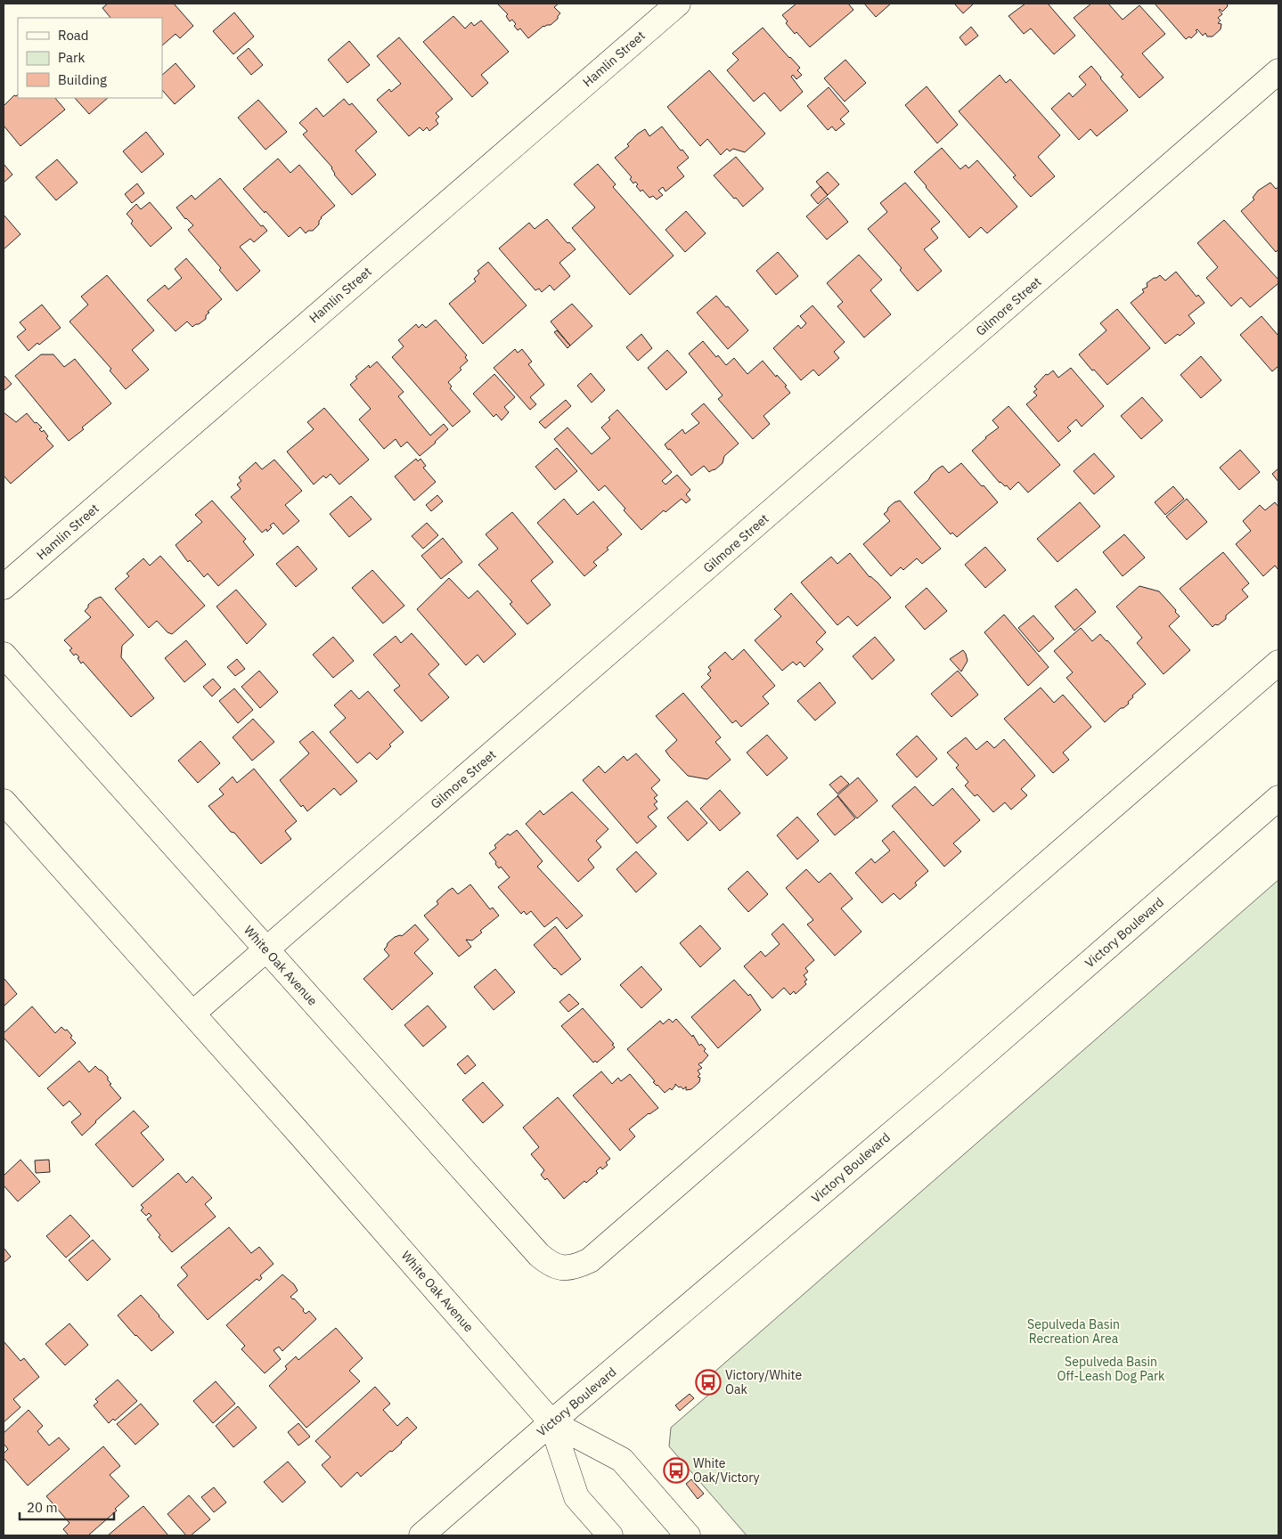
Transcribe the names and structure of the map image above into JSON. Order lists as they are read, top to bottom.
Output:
{
  "streets": {
    "street": [
      "Hamlin Street",
      "Gilmore Street",
      "Victory Boulevard",
      "White Oak Avenue"
    ]
  },
  "crossings": [
    ["Gilmore Street", "White Oak Avenue"],
    ["Victory Boulevard", "White Oak Avenue"]
  ],
  "parks": ["Sepulveda Basin Recreation Area", "Sepulveda Basin Off-Leash Dog Park"],
  "places": {
    "bus stop": ["Victory/White Oak", "White Oak/Victory"]
  },
  "legend": ["Road", "Park", "Building"],
  "scale_bar": "20 m"
}
